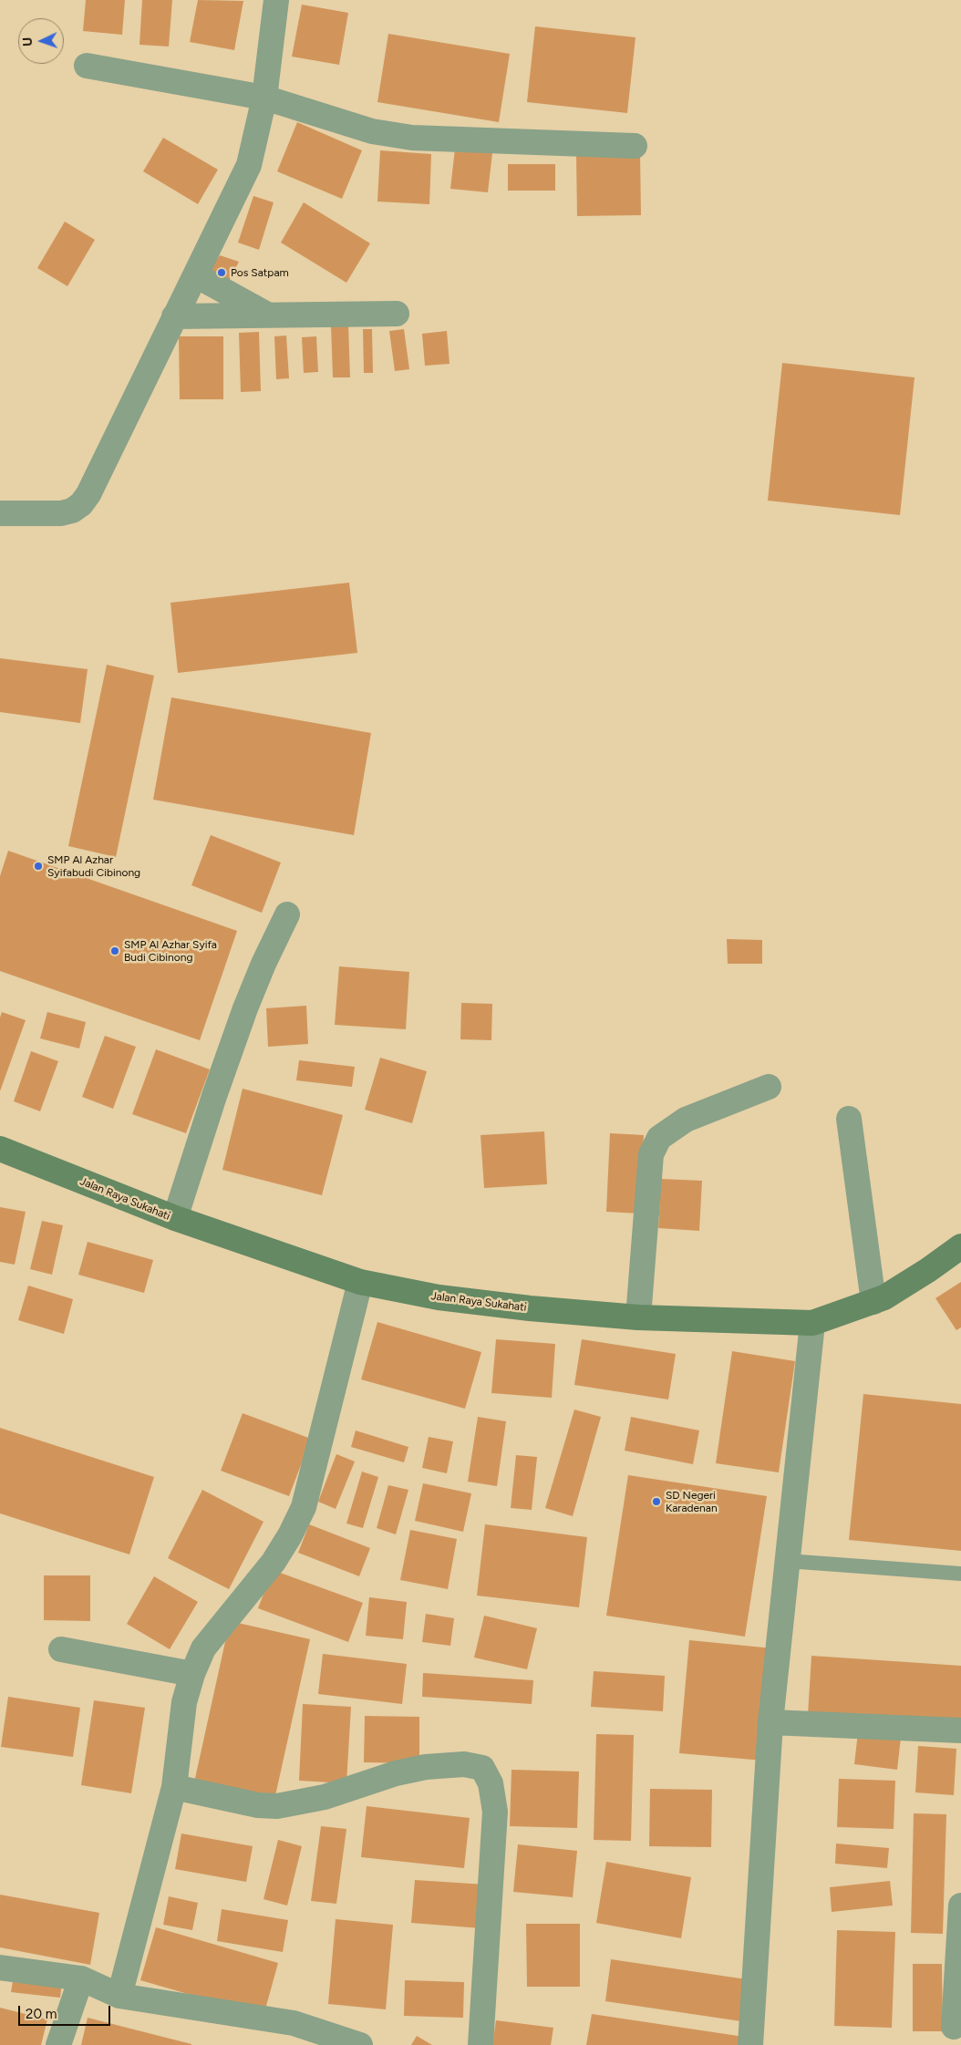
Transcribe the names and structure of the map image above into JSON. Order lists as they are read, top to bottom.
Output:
{
  "streets": {
    "main road": ["Jalan Raya Sukahati"]
  },
  "places": [
    "Pos Satpam",
    "SMP Al Azhar Syifabudi Cibinong",
    "SMP Al Azhar Syifa Budi Cibinong",
    "SD Negeri Karadenan"
  ],
  "scale_bar": "20 m",
  "north": "left"
}
